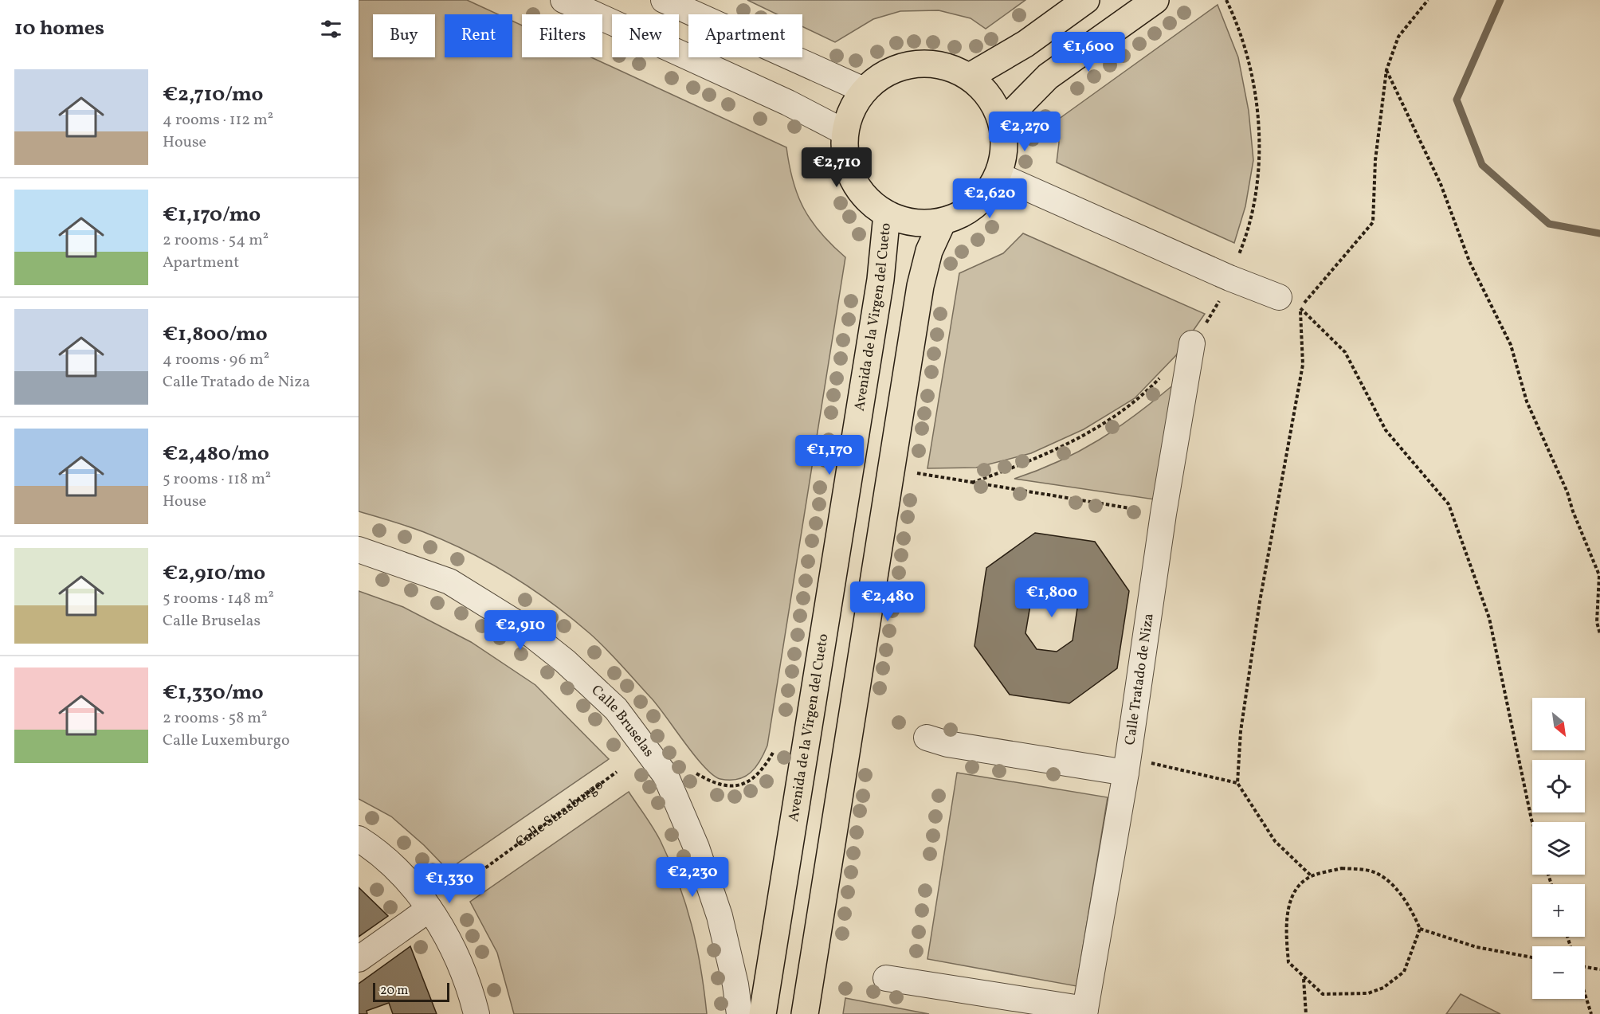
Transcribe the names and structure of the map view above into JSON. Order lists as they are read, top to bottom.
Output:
{
  "streets": {
    "main road": ["Avenida de la Virgen del Cueto"],
    "street": ["Calle Tratado de Niza", "Calle Bruselas"],
    "path": ["Calle Strasburgo"]
  },
  "scale_bar": "20 m",
  "north": "bottom right",
  "page": {
    "heading": "10 homes",
    "chip": [
      "Buy",
      "Rent",
      "Filters",
      "New",
      "Apartment"
    ],
    "price": [
      "€1,600",
      "€2,270",
      "€2,710",
      "€2,620",
      "€1,170",
      "€1,800",
      "€2,480",
      "€2,910",
      "€2,230",
      "€1,330"
    ],
    "list": [
      {
        "name": "€2,710/mo",
        "note": "4 rooms · 112 m² · House"
      },
      {
        "name": "€1,170/mo",
        "note": "2 rooms · 54 m² · Apartment"
      },
      {
        "name": "€1,800/mo",
        "note": "4 rooms · 96 m² · Calle Tratado de Niza"
      },
      {
        "name": "€2,480/mo",
        "note": "5 rooms · 118 m² · House"
      },
      {
        "name": "€2,910/mo",
        "note": "5 rooms · 148 m² · Calle Bruselas"
      },
      {
        "name": "€1,330/mo",
        "note": "2 rooms · 58 m² · Calle Luxemburgo"
      }
    ],
    "map_buttons": ["+", "−"],
    "scale": "20 m"
  }
}
